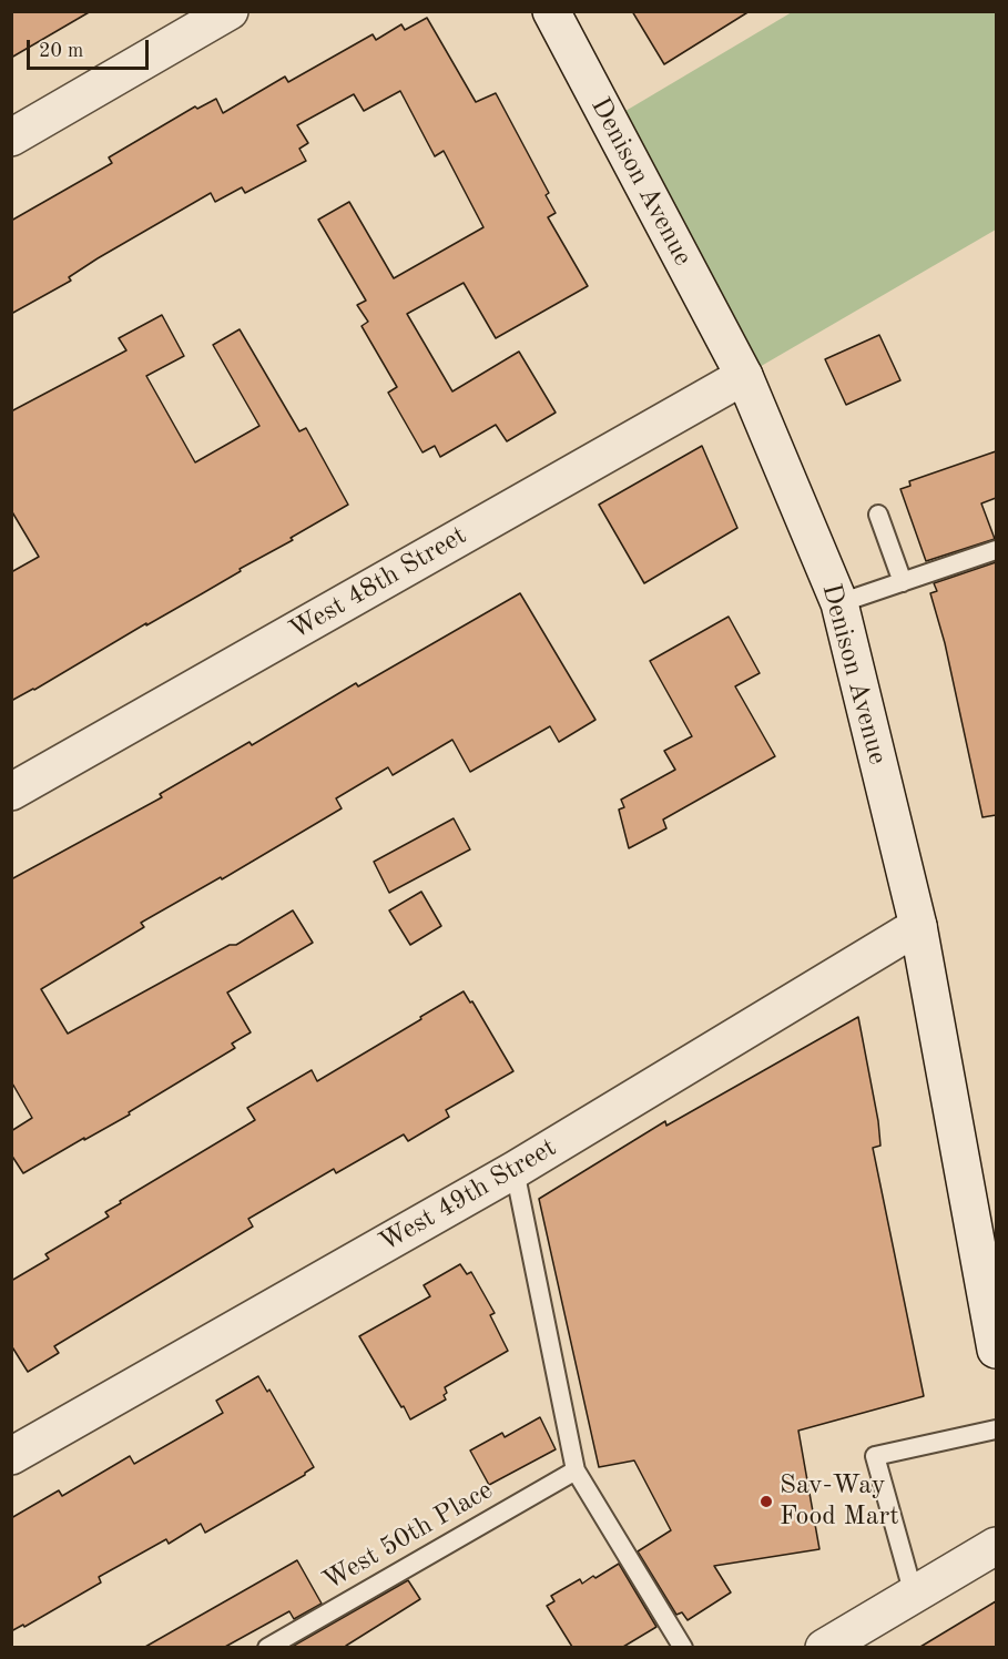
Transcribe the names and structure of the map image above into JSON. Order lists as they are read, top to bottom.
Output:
{
  "streets": {
    "street": ["Denison Avenue", "West 48th Street", "West 49th Street"],
    "lane": ["West 50th Place"]
  },
  "crossings": [
    ["Denison Avenue", "West 48th Street"],
    ["Denison Avenue", "West 49th Street"]
  ],
  "places": ["Sav-Way Food Mart"],
  "scale_bar": "20 m"
}
